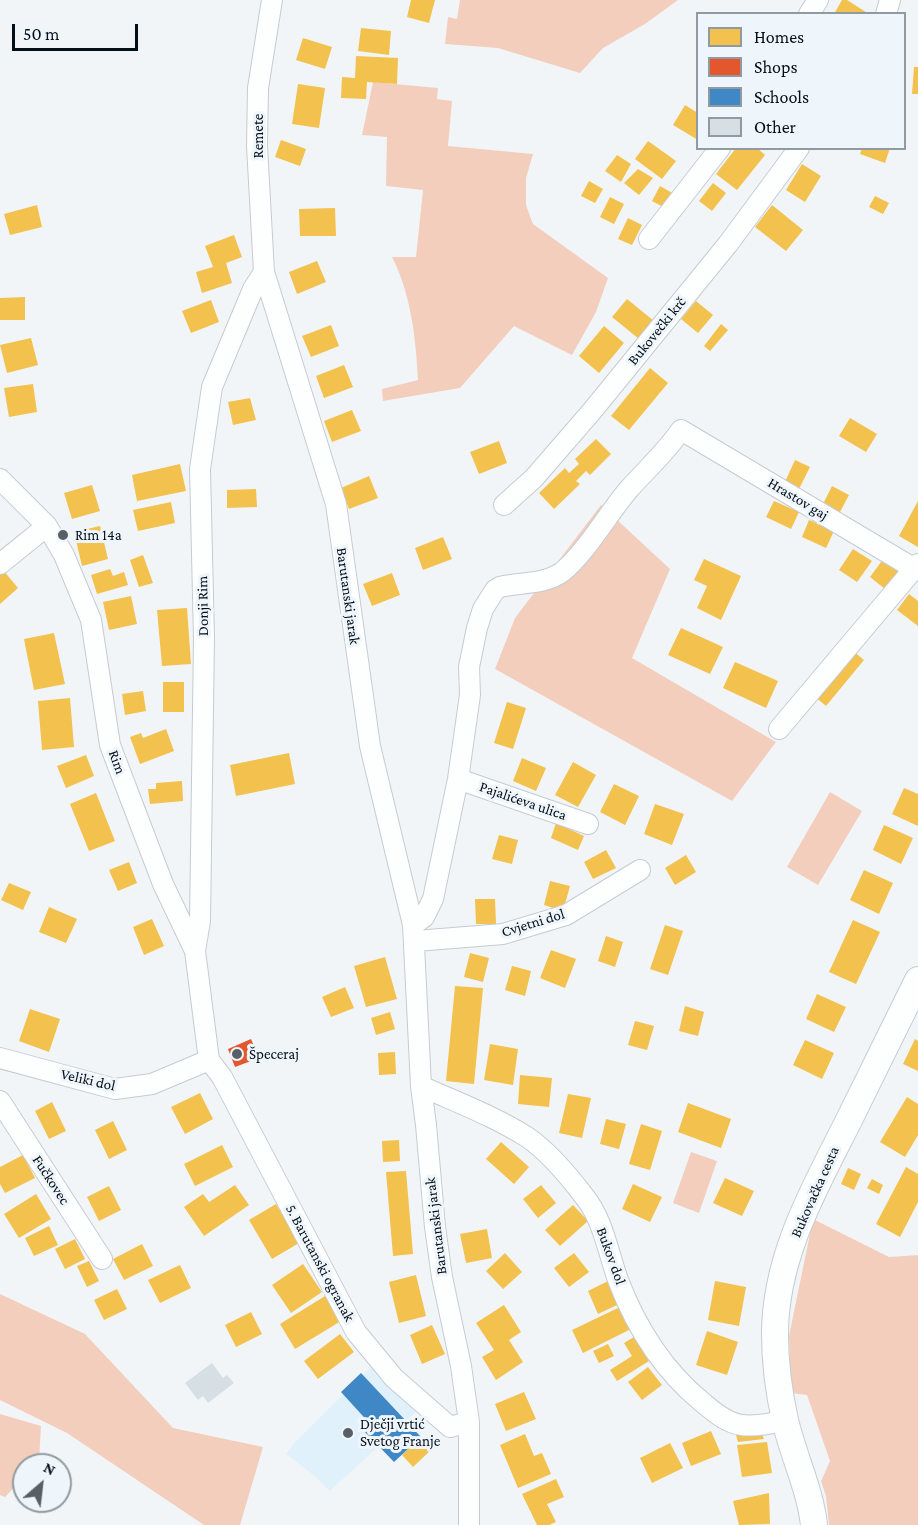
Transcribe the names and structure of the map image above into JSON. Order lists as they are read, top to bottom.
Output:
{
  "streets": {
    "main road": ["Bukovačka cesta"],
    "street": [
      "Remete",
      "Bukovečki krč",
      "Hrastov gaj",
      "Barutanski jarak",
      "Donji Rim",
      "Rim",
      "Pajalićeva ulica",
      "Cvjetni dol",
      "Veliki dol",
      "Fučkovec",
      "Bukov dol",
      "5. Barutanski ogranak"
    ]
  },
  "crossings": [
    ["Remete", "Barutanski jarak"],
    ["Remete", "Donji Rim"],
    ["Hrastov gaj", "Pajalićeva ulica"],
    ["Barutanski jarak", "Donji Rim"],
    ["Barutanski jarak", "Cvjetni dol"],
    ["Barutanski jarak", "Bukov dol"],
    ["Barutanski jarak", "5. Barutanski ogranak"],
    ["Donji Rim", "Rim"],
    ["Rim", "Veliki dol"],
    ["Rim", "5. Barutanski ogranak"],
    ["Veliki dol", "5. Barutanski ogranak"],
    ["Bukovačka cesta", "Bukov dol"]
  ],
  "places": ["Rim 14a", "Špeceraj", "Dječji vrtić Svetog Franje"],
  "legend": [
    "Homes",
    "Shops",
    "Schools",
    "Other"
  ],
  "scale_bar": "50 m",
  "north": "top right"
}
